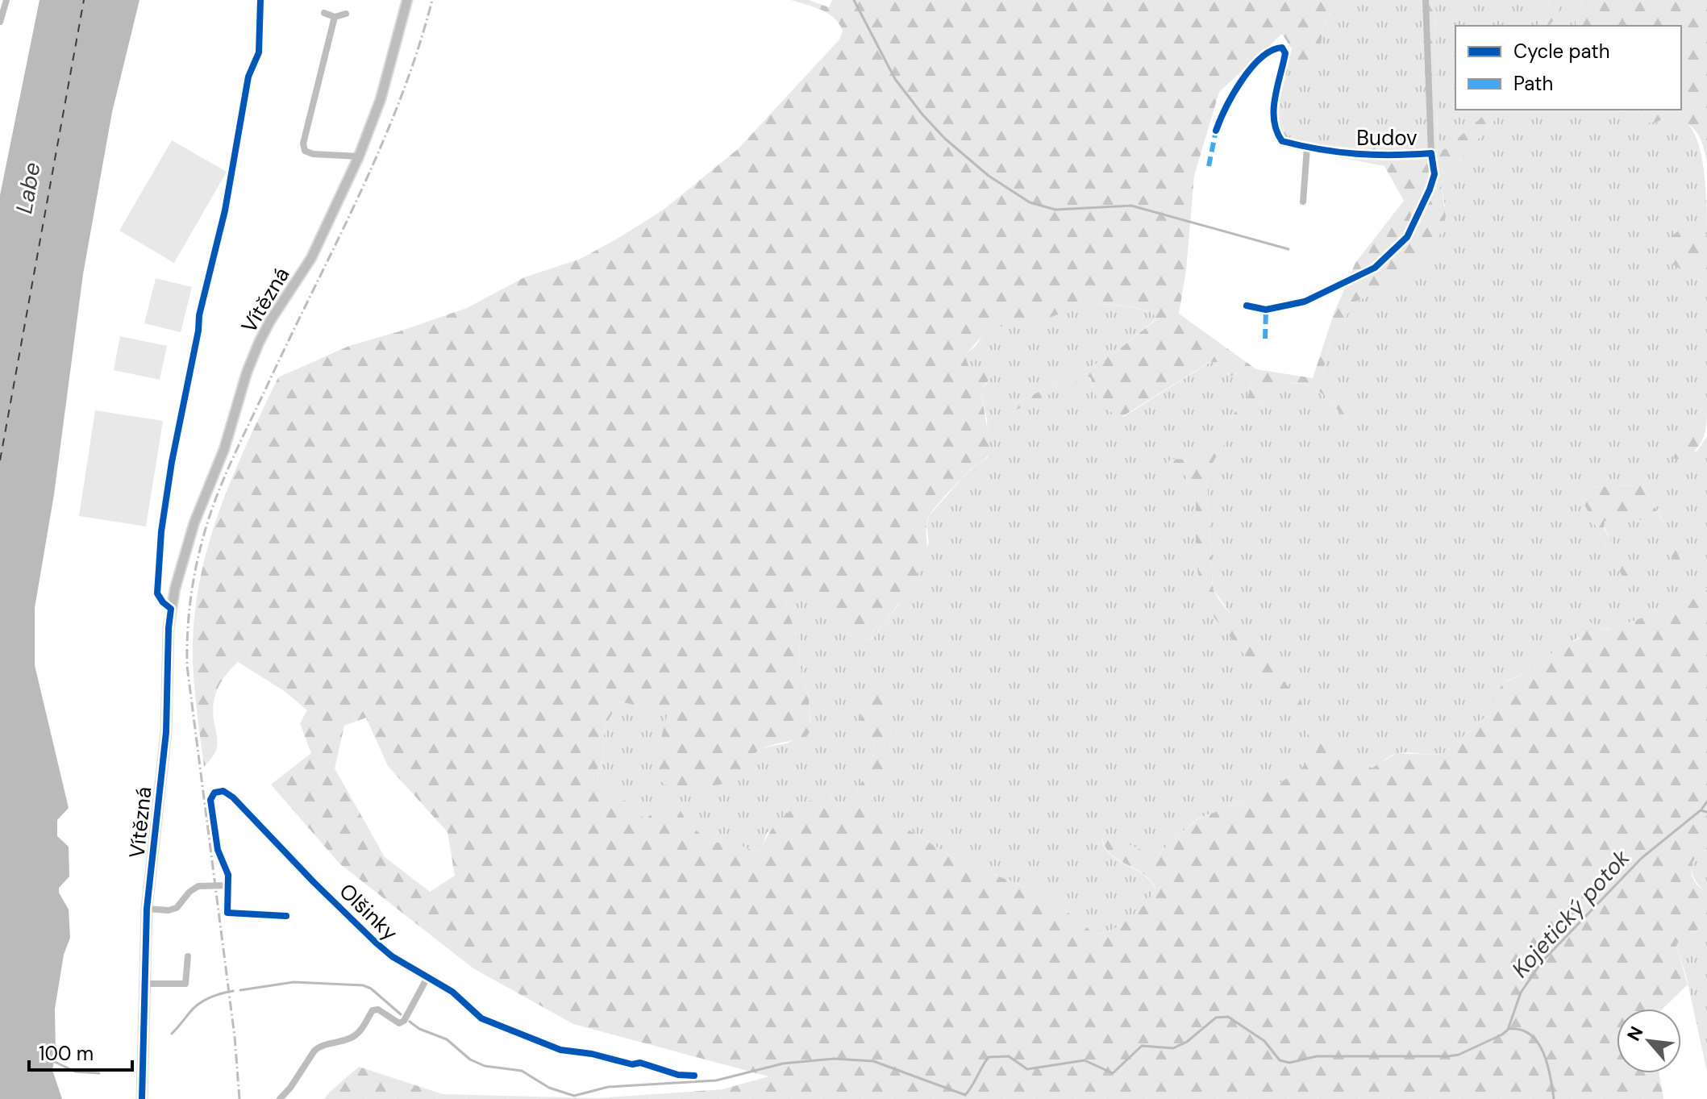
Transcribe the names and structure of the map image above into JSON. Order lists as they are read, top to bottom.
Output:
{
  "streets": {
    "main road": ["Vítězná"],
    "street": ["Budov", "Olšinky"]
  },
  "water": ["Labe", "Kojetický potok"],
  "legend": ["Cycle path", "Path"],
  "scale_bar": "100 m",
  "north": "top left"
}
